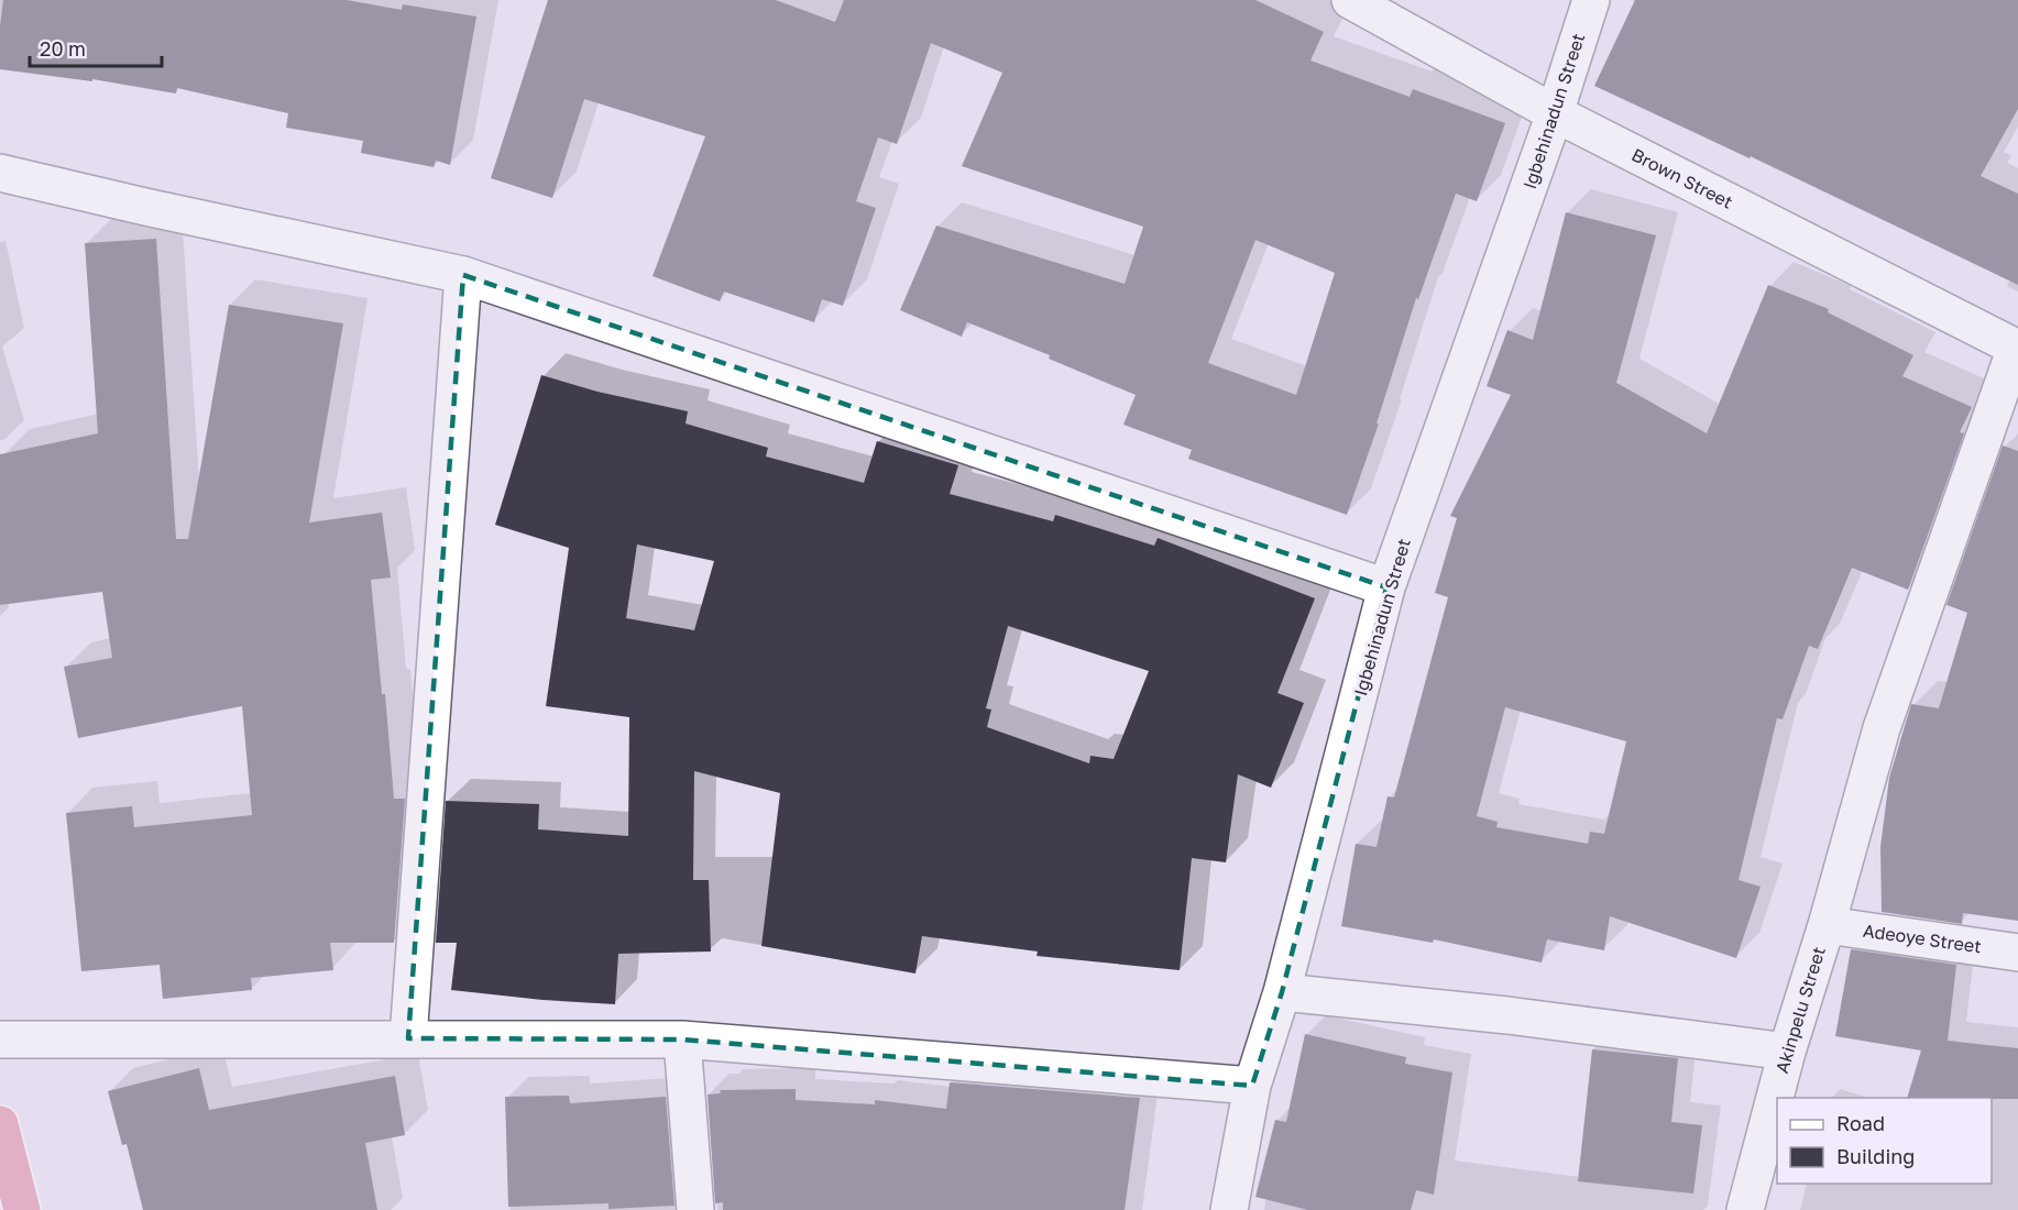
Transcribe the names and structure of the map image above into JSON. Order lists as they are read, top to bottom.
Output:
{
  "streets": {
    "street": [
      "Igbehinadun Street",
      "Brown Street",
      "Adeoye Street",
      "Akinpelu Street"
    ]
  },
  "crossings": [
    ["Igbehinadun Street", "Brown Street"],
    ["Brown Street", "Akinpelu Street"],
    ["Adeoye Street", "Akinpelu Street"]
  ],
  "legend": ["Road", "Building"],
  "scale_bar": "20 m"
}
